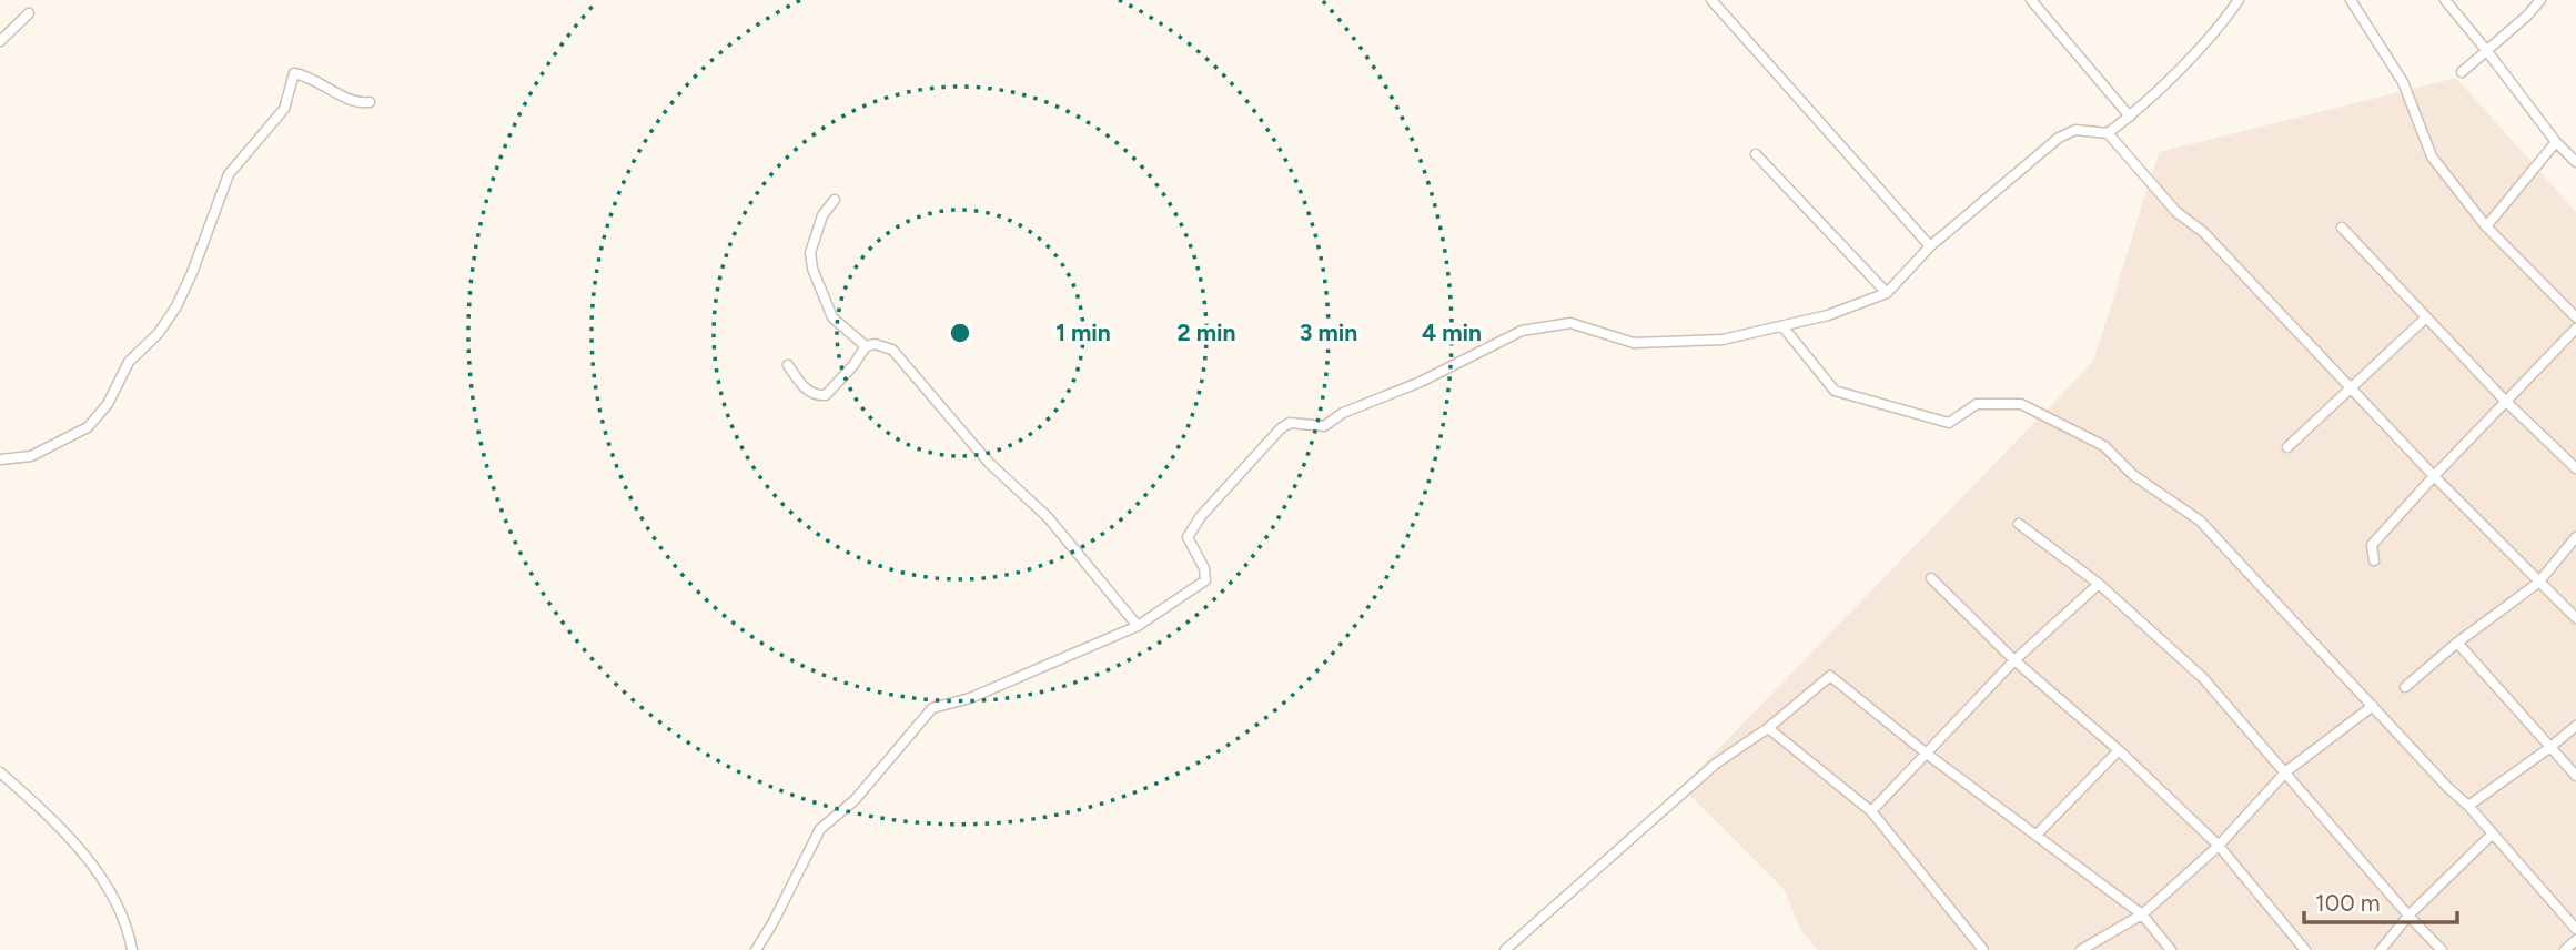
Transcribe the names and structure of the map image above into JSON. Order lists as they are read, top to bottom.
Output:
{
  "scale_bar": "100 m",
  "rings": [
    "1 min",
    "2 min",
    "3 min",
    "4 min"
  ]
}
